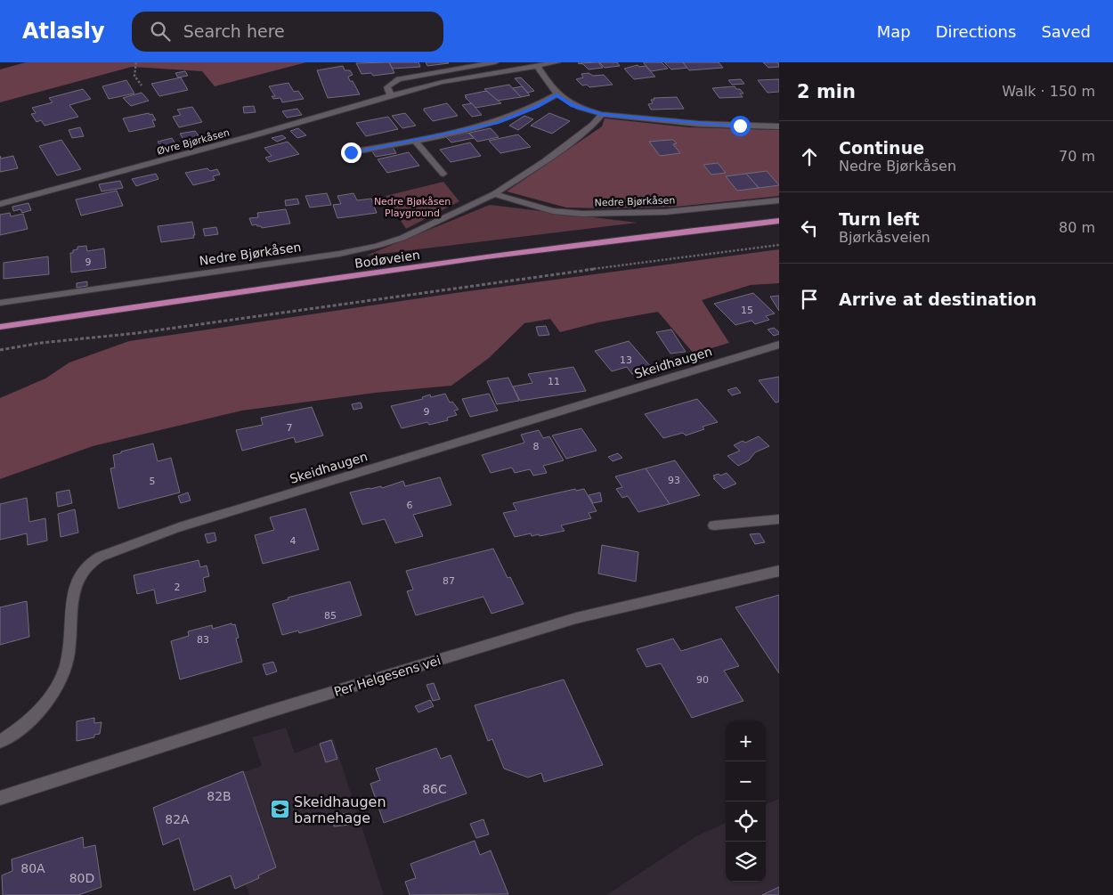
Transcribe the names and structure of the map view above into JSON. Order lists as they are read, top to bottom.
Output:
{
  "streets": {
    "main road": ["Bodøveien"],
    "street": [
      "Øvre Bjørkåsen",
      "Nedre Bjørkåsen",
      "Skeidhaugen",
      "Per Helgesens vei"
    ]
  },
  "parks": ["Nedre Bjøkåsen Playground"],
  "places": {
    "school or university": ["Skeidhaugen barnehage"]
  },
  "house_numbers": [
    "9",
    "15",
    "13",
    "11",
    "9",
    "7",
    "8",
    "93",
    "5",
    "6",
    "4",
    "87",
    "2",
    "85",
    "83",
    "90",
    "86C",
    "82B",
    "82A",
    "80A",
    "80D"
  ],
  "page": {
    "header": "Atlasly",
    "search": "Search here",
    "nav": ["Map", "Directions", "Saved"],
    "heading": ["2 min", "Walk · 150 m"],
    "list": [
      ["Continue", "Nedre Bjørkåsen", "70 m"],
      ["Turn left", "Bjørkåsveien", "80 m"],
      "Arrive at destination"
    ],
    "map_buttons": ["+", "−"]
  }
}
